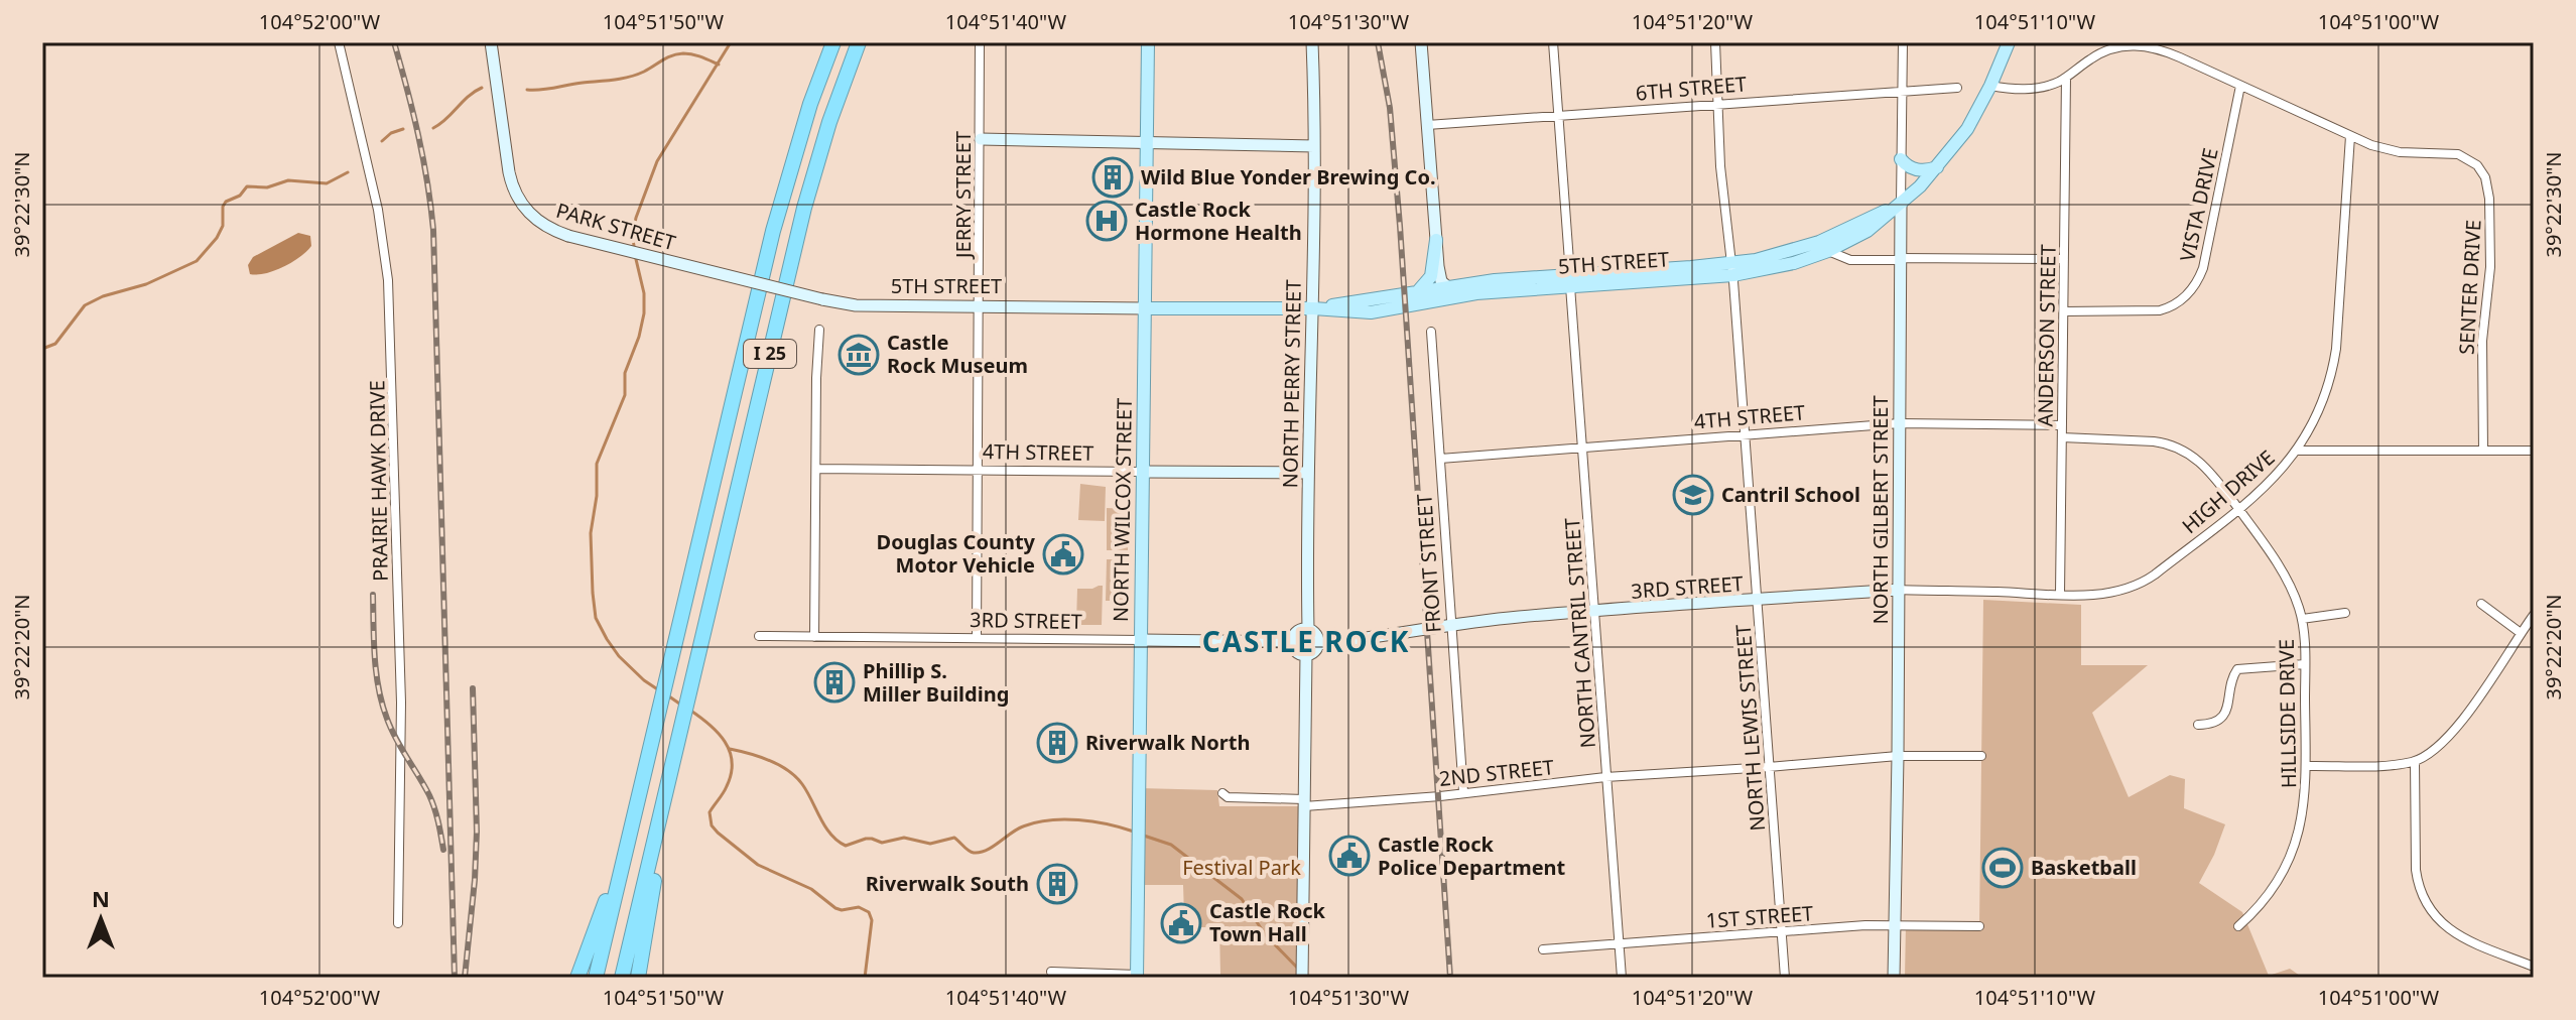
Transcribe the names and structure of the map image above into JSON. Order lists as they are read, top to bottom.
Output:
{
  "streets": {
    "highway": ["I 25"],
    "main road": ["5TH STREET", "NORTH WILCOX STREET"],
    "street": [
      "6TH STREET",
      "JERRY STREET",
      "VISTA DRIVE",
      "PARK STREET",
      "SENTER DRIVE",
      "ANDERSON STREET",
      "NORTH PERRY STREET",
      "4TH STREET",
      "PRAIRIE HAWK DRIVE",
      "HIGH DRIVE",
      "NORTH GILBERT STREET",
      "FRONT STREET",
      "3RD STREET",
      "NORTH CANTRIL STREET",
      "HILLSIDE DRIVE",
      "NORTH LEWIS STREET",
      "2ND STREET",
      "1ST STREET"
    ]
  },
  "crossings": [
    ["6TH STREET", "NORTH GILBERT STREET"],
    ["6TH STREET", "NORTH CANTRIL STREET"],
    ["6TH STREET", "NORTH LEWIS STREET"],
    ["JERRY STREET", "5TH STREET"],
    ["JERRY STREET", "4TH STREET"],
    ["JERRY STREET", "3RD STREET"],
    ["VISTA DRIVE", "ANDERSON STREET"],
    ["PARK STREET", "5TH STREET"],
    ["5TH STREET", "NORTH PERRY STREET"],
    ["5TH STREET", "NORTH WILCOX STREET"],
    ["5TH STREET", "NORTH GILBERT STREET"],
    ["5TH STREET", "NORTH CANTRIL STREET"],
    ["5TH STREET", "NORTH LEWIS STREET"],
    ["SENTER DRIVE", "HIGH DRIVE"],
    ["ANDERSON STREET", "4TH STREET"],
    ["ANDERSON STREET", "HIGH DRIVE"],
    ["ANDERSON STREET", "3RD STREET"],
    ["ANDERSON STREET", "HILLSIDE DRIVE"],
    ["NORTH PERRY STREET", "4TH STREET"],
    ["NORTH PERRY STREET", "3RD STREET"],
    ["4TH STREET", "NORTH WILCOX STREET"],
    ["4TH STREET", "NORTH GILBERT STREET"],
    ["4TH STREET", "FRONT STREET"],
    ["4TH STREET", "NORTH CANTRIL STREET"],
    ["4TH STREET", "NORTH LEWIS STREET"],
    ["HIGH DRIVE", "3RD STREET"],
    ["HIGH DRIVE", "HILLSIDE DRIVE"],
    ["NORTH WILCOX STREET", "3RD STREET"],
    ["NORTH GILBERT STREET", "3RD STREET"],
    ["NORTH GILBERT STREET", "2ND STREET"],
    ["NORTH GILBERT STREET", "1ST STREET"],
    ["FRONT STREET", "3RD STREET"],
    ["FRONT STREET", "2ND STREET"],
    ["3RD STREET", "NORTH CANTRIL STREET"],
    ["3RD STREET", "NORTH LEWIS STREET"],
    ["NORTH CANTRIL STREET", "2ND STREET"],
    ["NORTH CANTRIL STREET", "1ST STREET"],
    ["NORTH LEWIS STREET", "2ND STREET"],
    ["NORTH LEWIS STREET", "1ST STREET"]
  ],
  "districts": ["CASTLE ROCK"],
  "parks": ["Festival Park"],
  "places": {
    "building": [
      "Wild Blue Yonder Brewing Co.",
      "Phillip S. Miller Building",
      "Riverwalk North",
      "Riverwalk South"
    ],
    "hospital": ["Castle Rock Hormone Health"],
    "museum": ["Castle Rock Museum"],
    "school or university": ["Cantril School"],
    "public building": ["Douglas County Motor Vehicle", "Castle Rock Police Department", "Castle Rock Town Hall"],
    "sports": ["Basketball"]
  },
  "north": "top",
  "coordinates": [
    "104°52'00\"W",
    "104°51'50\"W",
    "104°51'40\"W",
    "104°51'30\"W",
    "104°51'20\"W",
    "104°51'10\"W",
    "104°51'00\"W",
    "39°22'30\"N",
    "39°22'20\"N"
  ]
}
